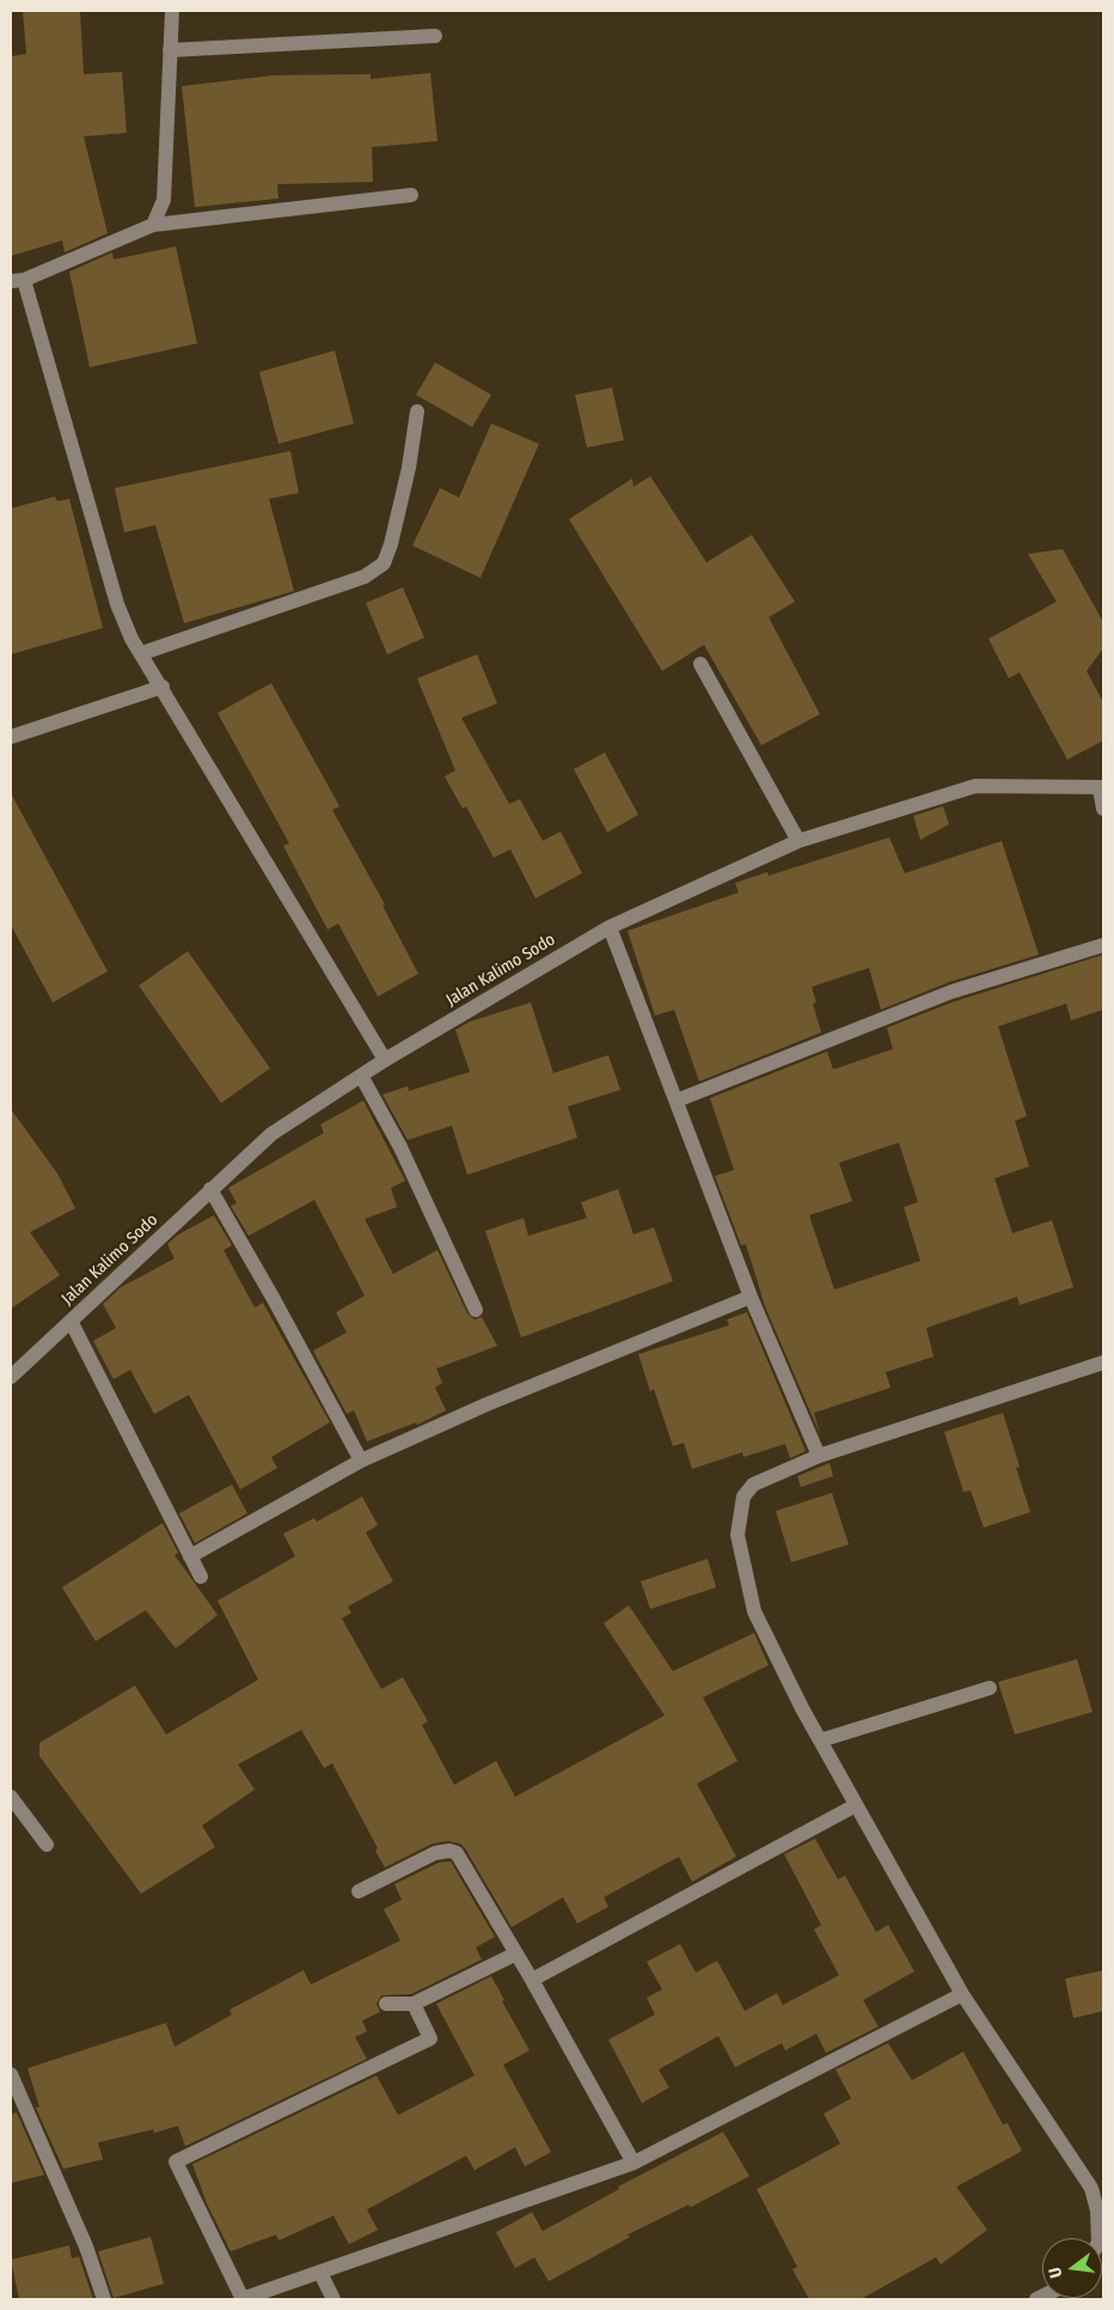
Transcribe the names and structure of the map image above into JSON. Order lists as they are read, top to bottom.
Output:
{
  "streets": {
    "street": ["Jalan Kalimo Sodo"]
  },
  "north": "left"
}
